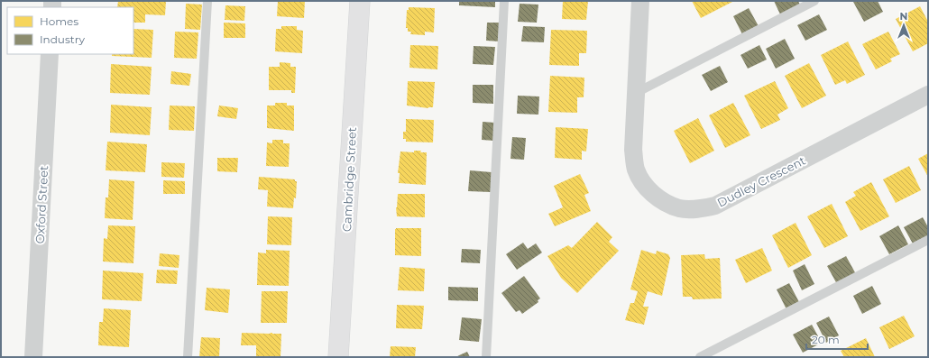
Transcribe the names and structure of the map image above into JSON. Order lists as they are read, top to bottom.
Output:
{
  "streets": {
    "street": ["Cambridge Street", "Dudley Crescent", "Oxford Street"]
  },
  "legend": ["Homes", "Industry"],
  "scale_bar": "20 m",
  "north": "top"
}
